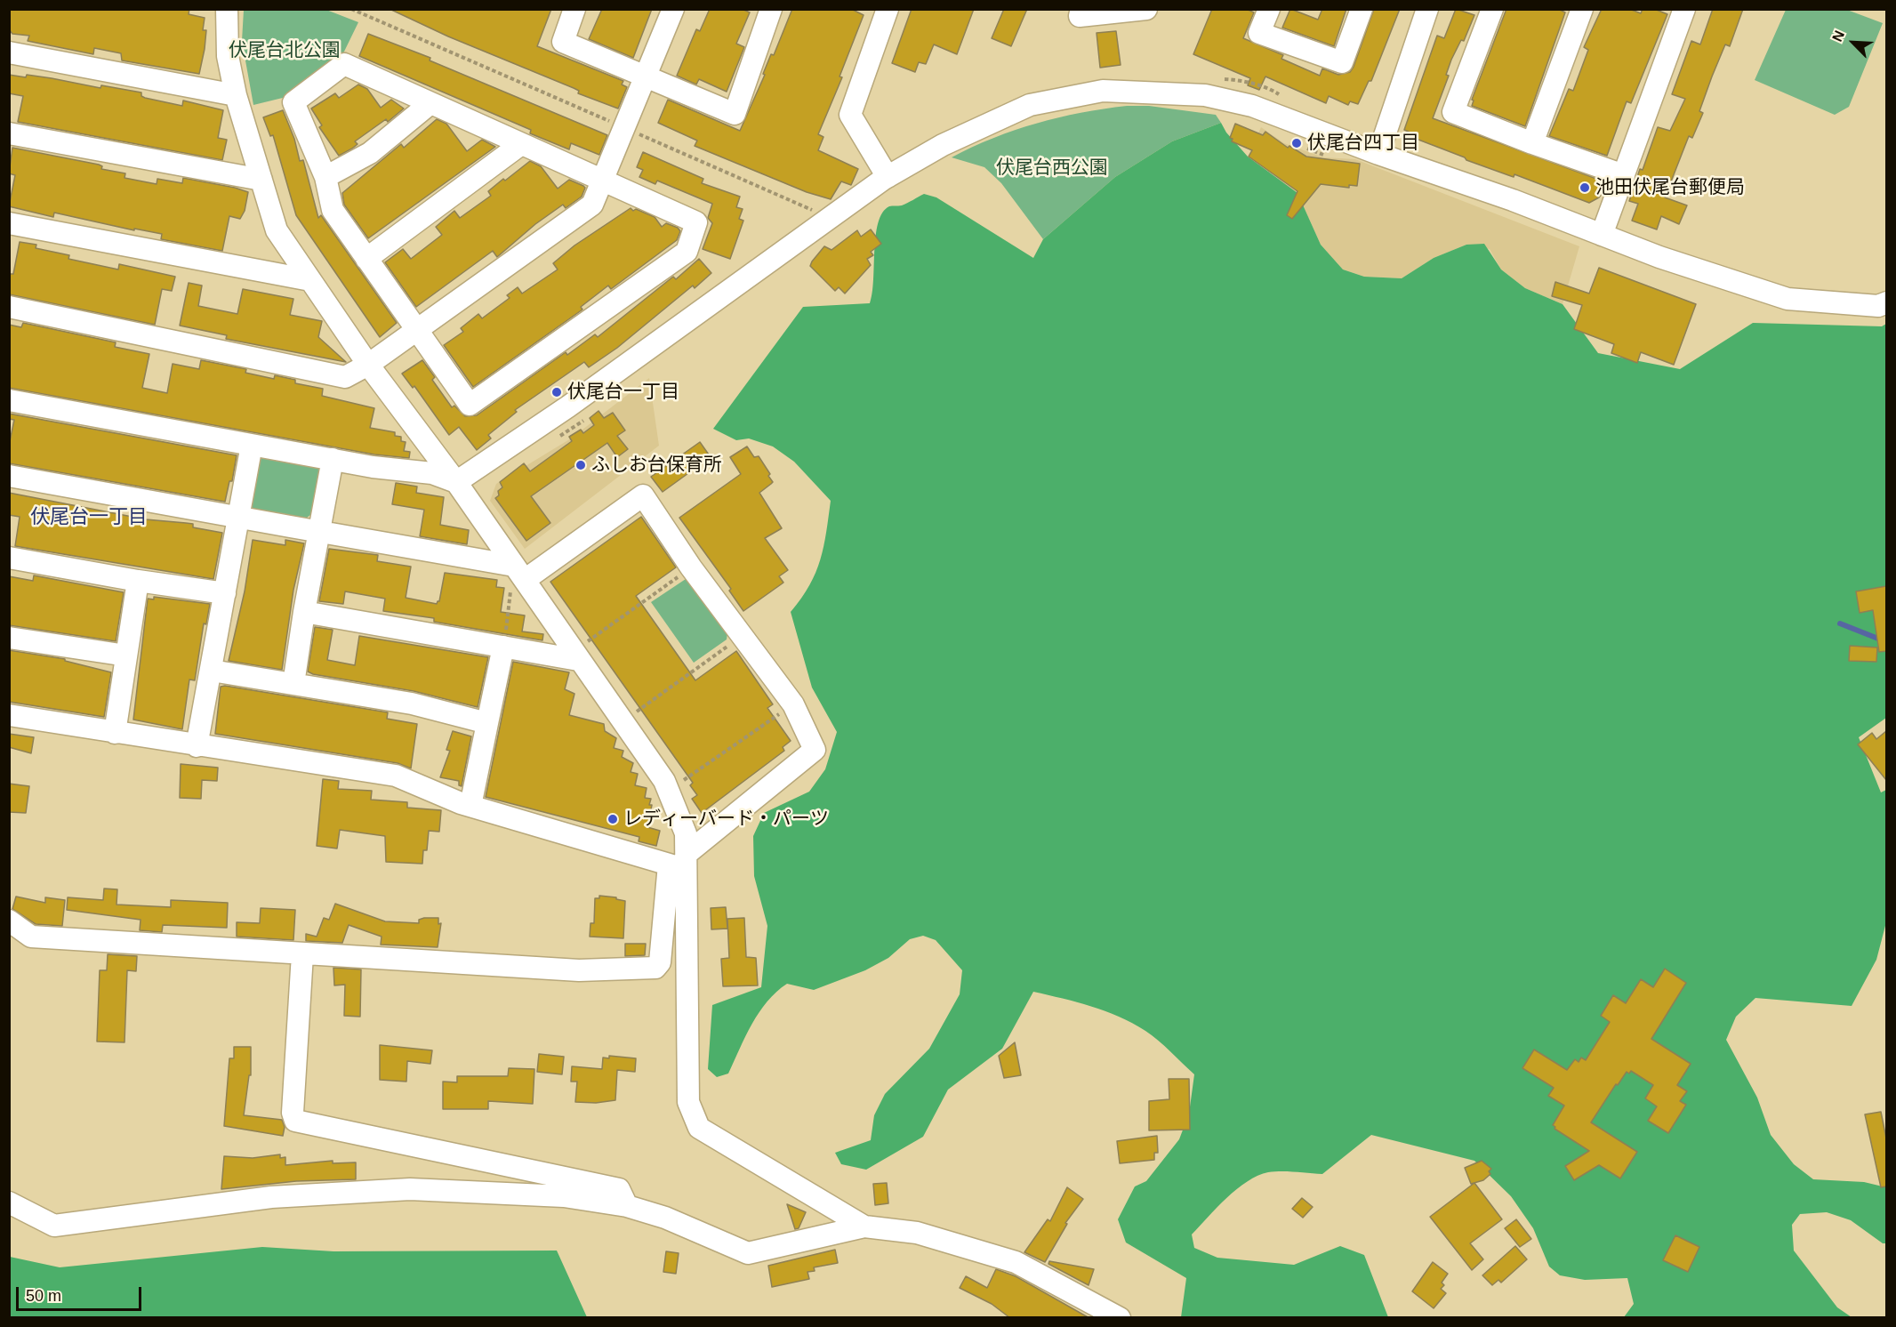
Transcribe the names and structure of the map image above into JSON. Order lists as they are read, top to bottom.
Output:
{
  "districts": ["伏尾台一丁目"],
  "parks": ["伏尾台北公園", "伏尾台⻄公園"],
  "places": [
    "伏尾台四丁目",
    "池田伏尾台郵便局",
    "伏尾台一丁目",
    "ふしお台保育所",
    "レディーバード・パーツ"
  ],
  "scale_bar": "50 m",
  "north": "top left"
}
